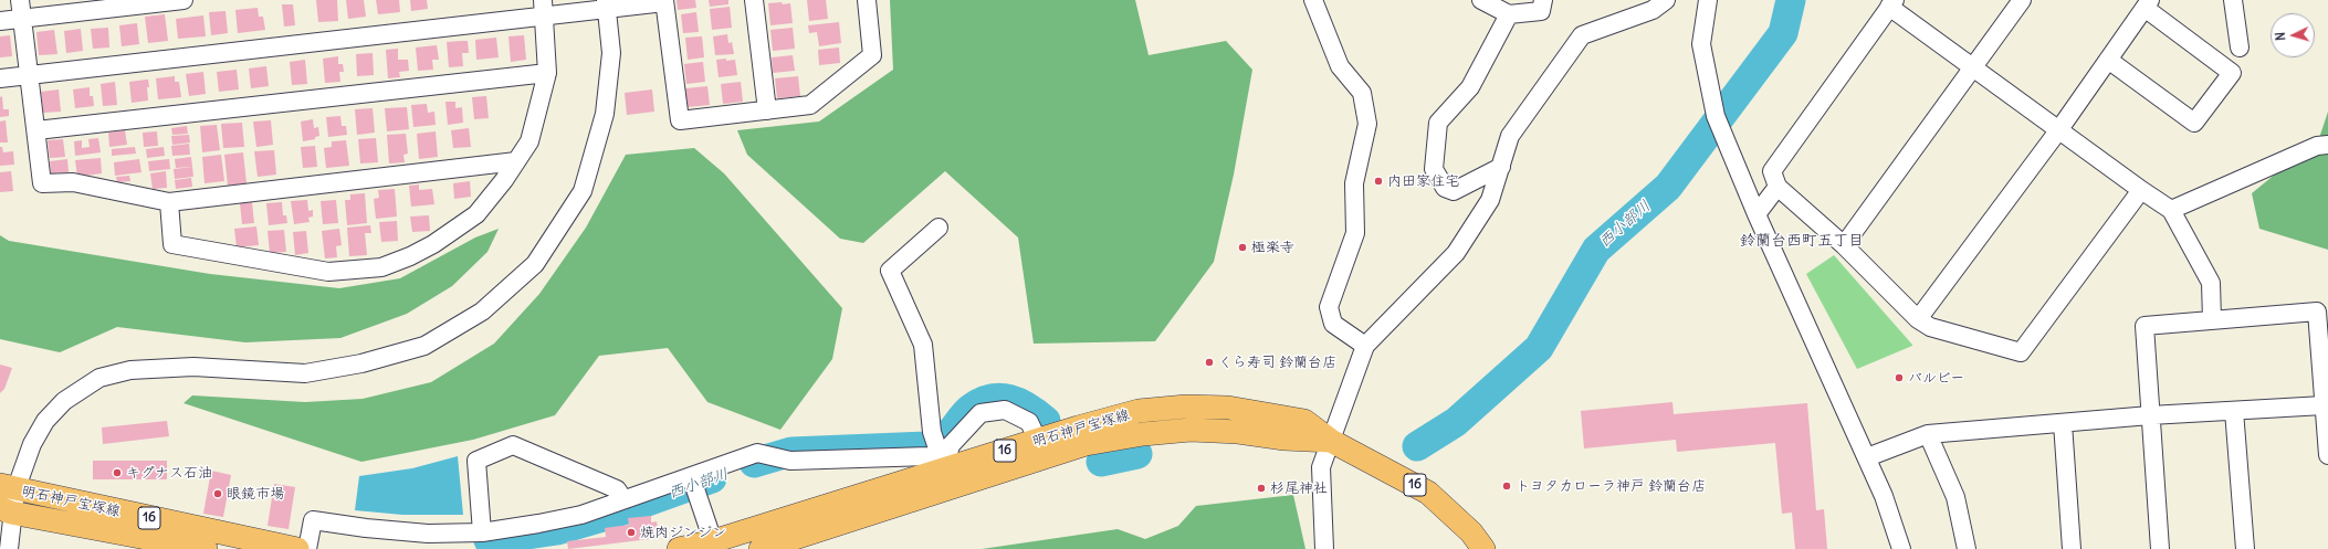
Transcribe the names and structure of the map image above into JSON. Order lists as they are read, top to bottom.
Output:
{
  "streets": {
    "main road": ["明石神戸宝塚線", "16"]
  },
  "districts": ["鈴蘭台西町五丁目"],
  "water": ["西小部川"],
  "places": [
    "内田家住宅",
    "極楽寺",
    "くら寿司 鈴蘭台店",
    "バルビー",
    "キグナス石油",
    "トヨタカローラ神戸 鈴蘭台店",
    "杉尾神社",
    "眼鏡市場",
    "焼肉ジンジン"
  ],
  "north": "left"
}
